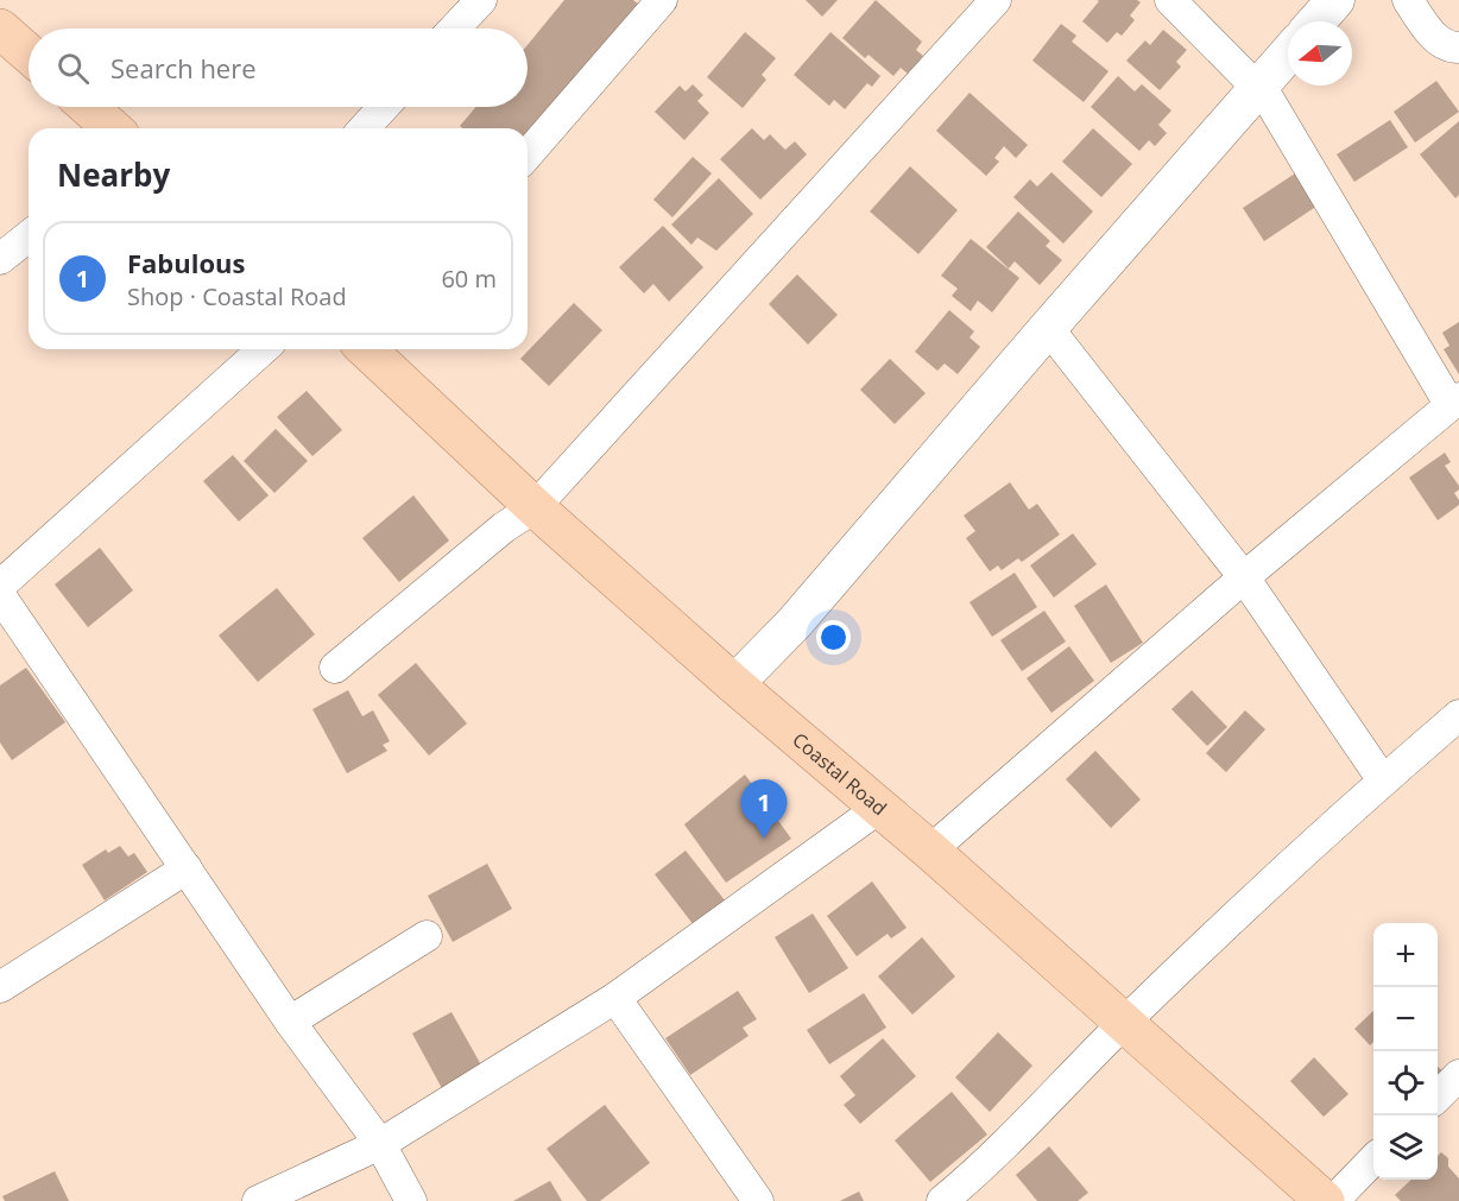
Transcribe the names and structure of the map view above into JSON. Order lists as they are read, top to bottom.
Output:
{
  "streets": {
    "main road": ["Coastal Road"]
  },
  "north": "left",
  "page": {
    "search": "Search here",
    "heading": "Nearby",
    "list": [
      {
        "mark": "1",
        "name": "Fabulous",
        "note": "Shop · Coastal Road",
        "value": "60 m"
      }
    ],
    "pins": "1",
    "map_buttons": ["+", "−"]
  }
}
